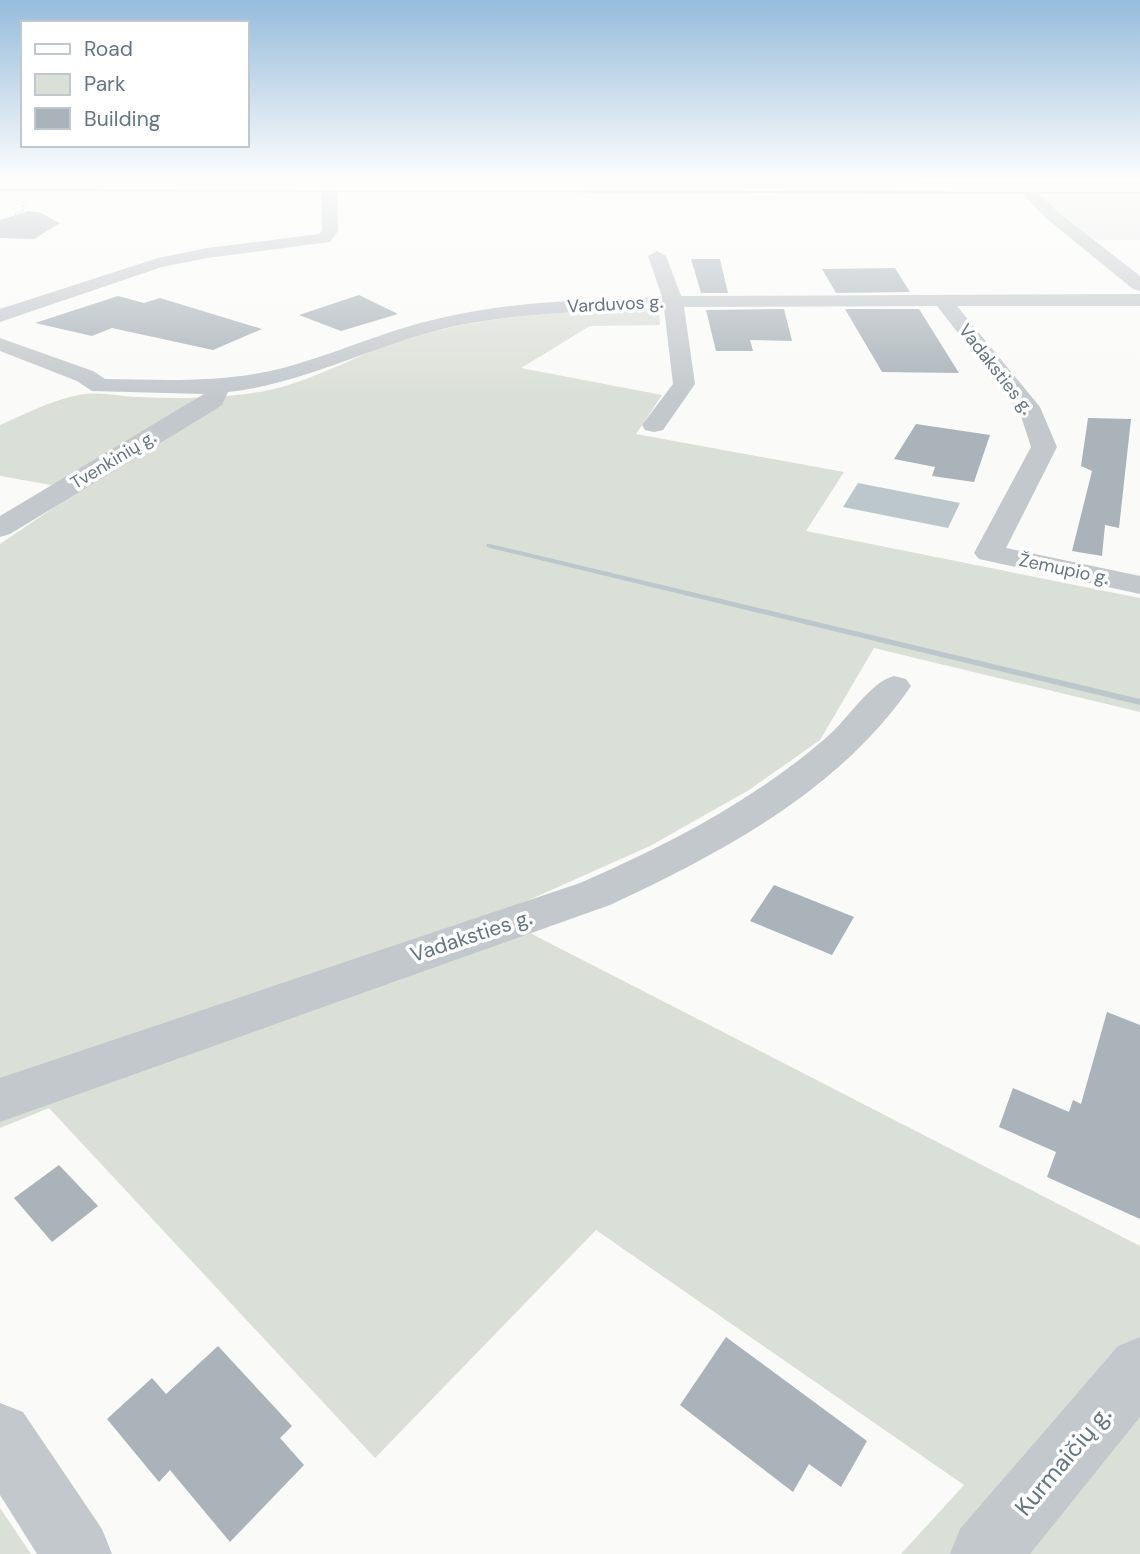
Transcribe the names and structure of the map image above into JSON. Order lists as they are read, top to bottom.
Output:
{
  "streets": {
    "street": [
      "Varduvos g.",
      "Vadaksties g.",
      "Tvenkinių g.",
      "Žemupio g.",
      "Kurmaičių g."
    ]
  },
  "crossings": [
    ["Varduvos g.", "Vadaksties g."],
    ["Varduvos g.", "Tvenkinių g."],
    ["Vadaksties g.", "Žemupio g."]
  ],
  "legend": ["Road", "Park", "Building"]
}
